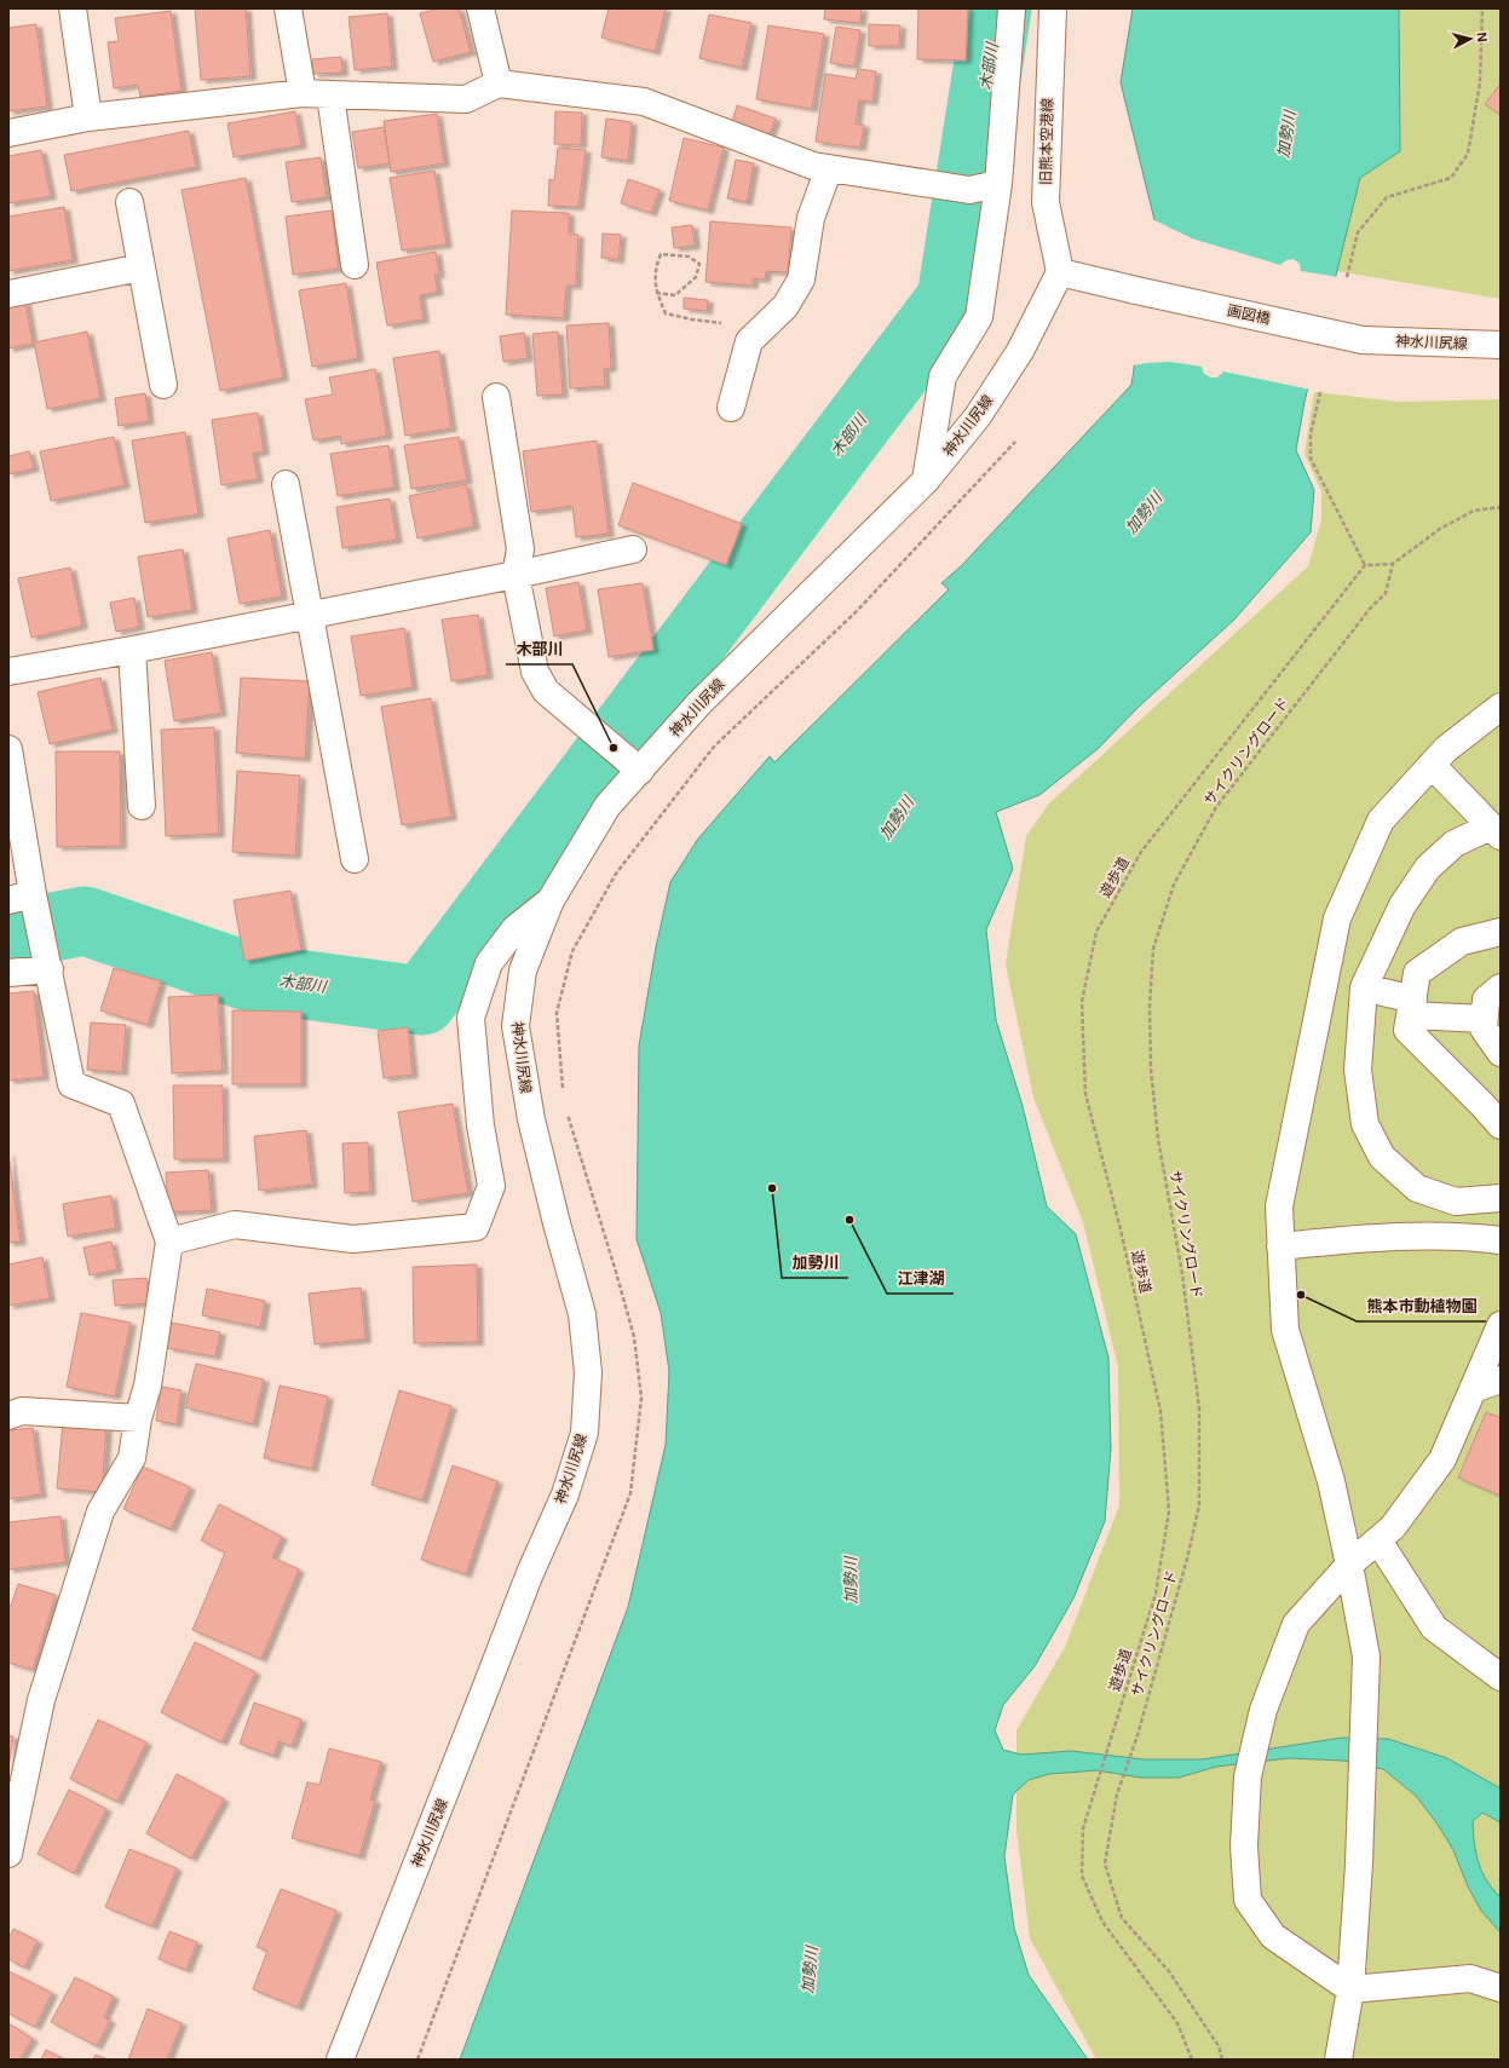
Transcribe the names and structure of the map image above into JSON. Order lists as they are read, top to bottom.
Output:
{
  "streets": {
    "street": ["旧熊本空港線", "画図橋", "神水川尻線"],
    "path": ["サイクリングロード", "遊歩道"]
  },
  "crossings": [
    ["旧熊本空港線", "画図橋"],
    ["旧熊本空港線", "神水川尻線"],
    ["画図橋", "神水川尻線"]
  ],
  "water": ["木部川", "加勢川"],
  "places": [
    "木部川",
    "加勢川",
    "江津湖",
    "熊本市動植物園"
  ],
  "north": "right"
}
